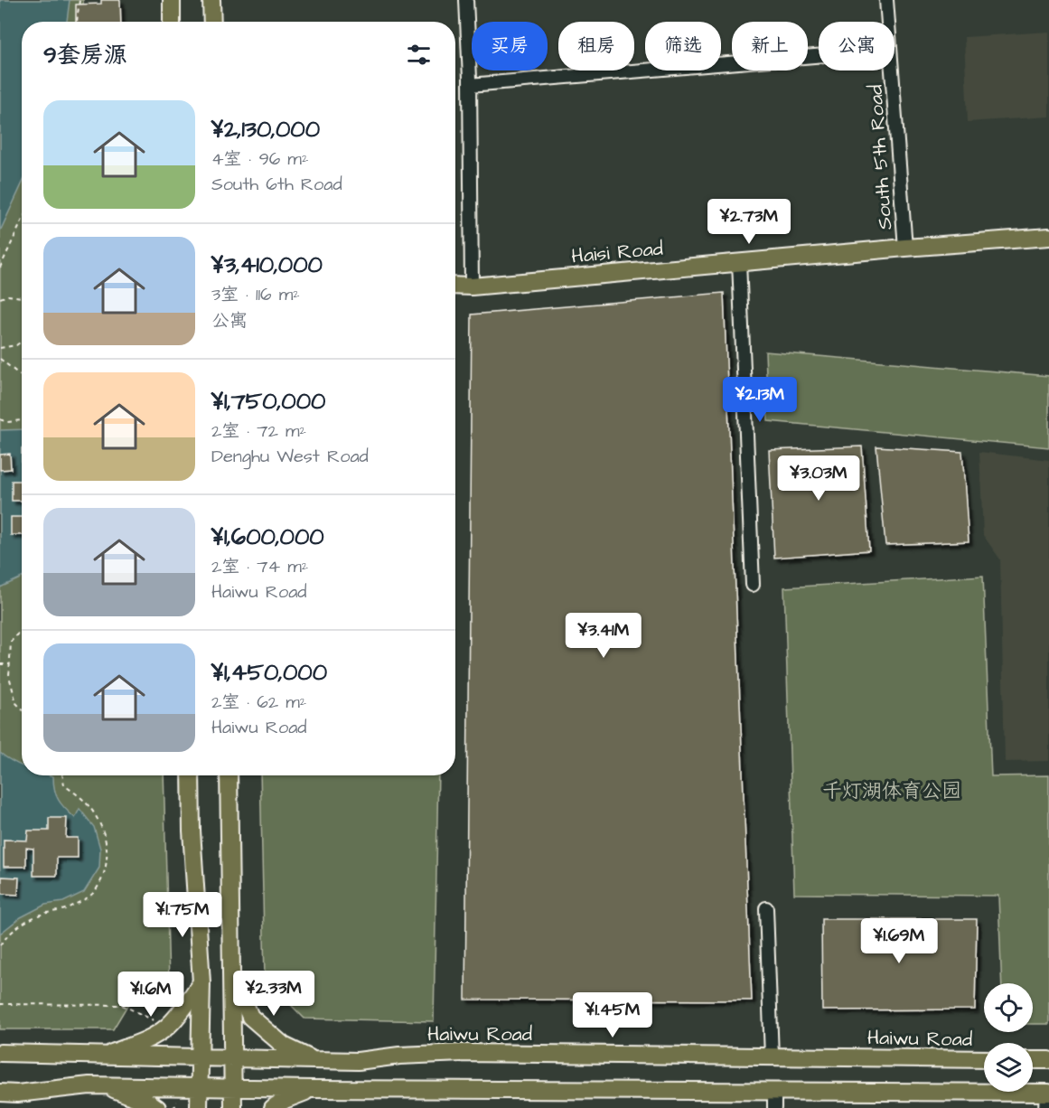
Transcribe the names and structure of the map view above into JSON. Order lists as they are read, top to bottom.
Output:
{
  "streets": {
    "main road": ["Haisi Road", "Haiwu Road"],
    "street": ["South 5th Road"]
  },
  "crossings": [
    ["South 5th Road", "Haisi Road"]
  ],
  "parks": ["千灯湖体育公园"],
  "page": {
    "chip": [
      "买房",
      "租房",
      "筛选",
      "新上",
      "公寓"
    ],
    "heading": "9套房源",
    "list": [
      {
        "name": "¥2,130,000",
        "note": "4室 · 96 m² · South 6th Road"
      },
      {
        "name": "¥3,410,000",
        "note": "3室 · 116 m² · 公寓"
      },
      {
        "name": "¥1,750,000",
        "note": "2室 · 72 m² · Denghu West Road"
      },
      {
        "name": "¥1,600,000",
        "note": "2室 · 74 m² · Haiwu Road"
      },
      {
        "name": "¥1,450,000",
        "note": "2室 · 62 m² · Haiwu Road"
      }
    ],
    "price": [
      "¥2.73M",
      "¥2.13M",
      "¥3.03M",
      "¥3.41M",
      "¥1.75M",
      "¥1.69M",
      "¥2.33M",
      "¥1.6M",
      "¥1.45M"
    ]
  }
}
